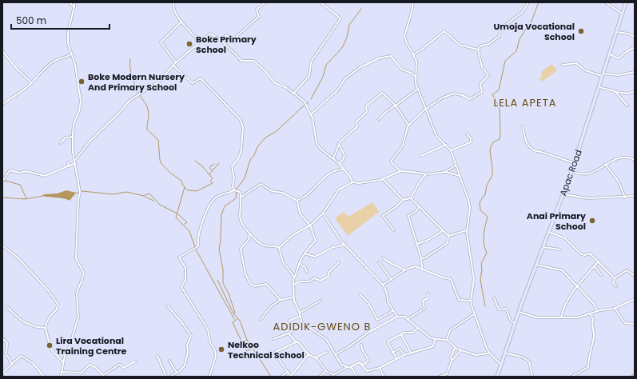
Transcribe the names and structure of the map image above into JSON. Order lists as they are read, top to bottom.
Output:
{
  "streets": {
    "main road": ["Apac Road"]
  },
  "districts": ["LELA APETA", "ADIDIK-GWENO B"],
  "places": [
    "Umoja Vocational School",
    "Boke Primary School",
    "Boke Modern Nursery And Primary School",
    "Anai Primary School",
    "Lira Vocational Training Centre",
    "Nelkoo Technical School"
  ],
  "scale_bar": "500 m"
}
